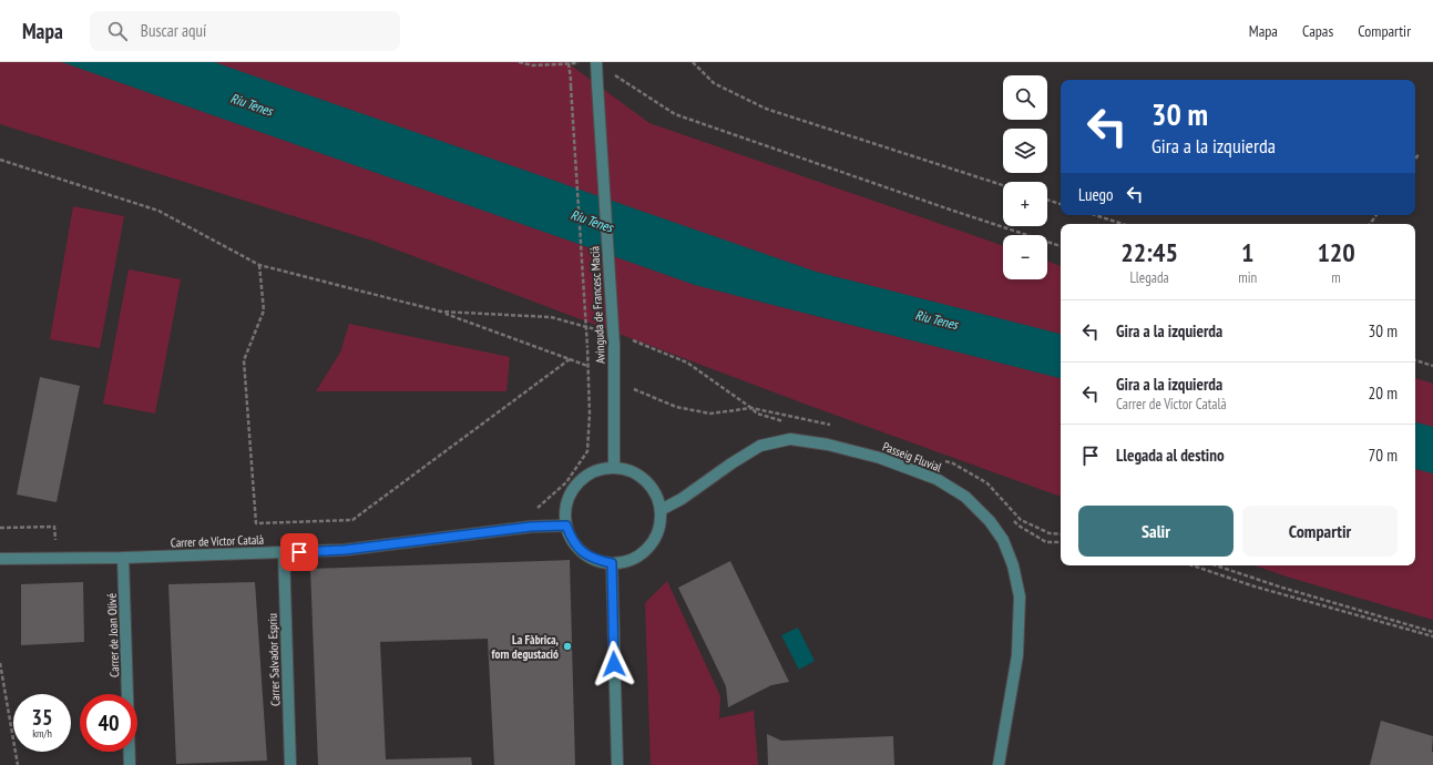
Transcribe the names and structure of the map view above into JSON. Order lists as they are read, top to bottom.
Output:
{
  "streets": {
    "street": [
      "Avinguda de Francesc Macià",
      "Passeig Fluvial",
      "Carrer de Víctor Català",
      "Carrer de Joan Olivé",
      "Carrer Salvador Espriu"
    ]
  },
  "crossings": [
    ["Avinguda de Francesc Macià", "Passeig Fluvial"],
    ["Avinguda de Francesc Macià", "Carrer de Víctor Català"],
    ["Passeig Fluvial", "Carrer de Víctor Català"],
    ["Carrer de Víctor Català", "Carrer de Joan Olivé"],
    ["Carrer de Víctor Català", "Carrer Salvador Espriu"]
  ],
  "water": ["Riu Tenes"],
  "places": ["La Fàbrica, forn degustació"],
  "page": {
    "header": "Mapa",
    "search": "Buscar aquí",
    "nav": ["Mapa", "Capas", "Compartir"],
    "map_buttons": ["+", "−"],
    "turn": ["30 m", "Gira a la izquierda"],
    "then": "Luego",
    "eta": [
      "22:45",
      "Llegada",
      "1",
      "min",
      "120",
      "m"
    ],
    "list": [
      {
        "name": "Gira a la izquierda",
        "value": "30 m"
      },
      {
        "name": "Gira a la izquierda",
        "note": "Carrer de Víctor Català",
        "value": "20 m"
      },
      {
        "name": "Llegada al destino",
        "value": "70 m"
      }
    ],
    "buttons": ["Salir", "Compartir"],
    "speed": "35 km/h",
    "limit": "40"
  }
}
